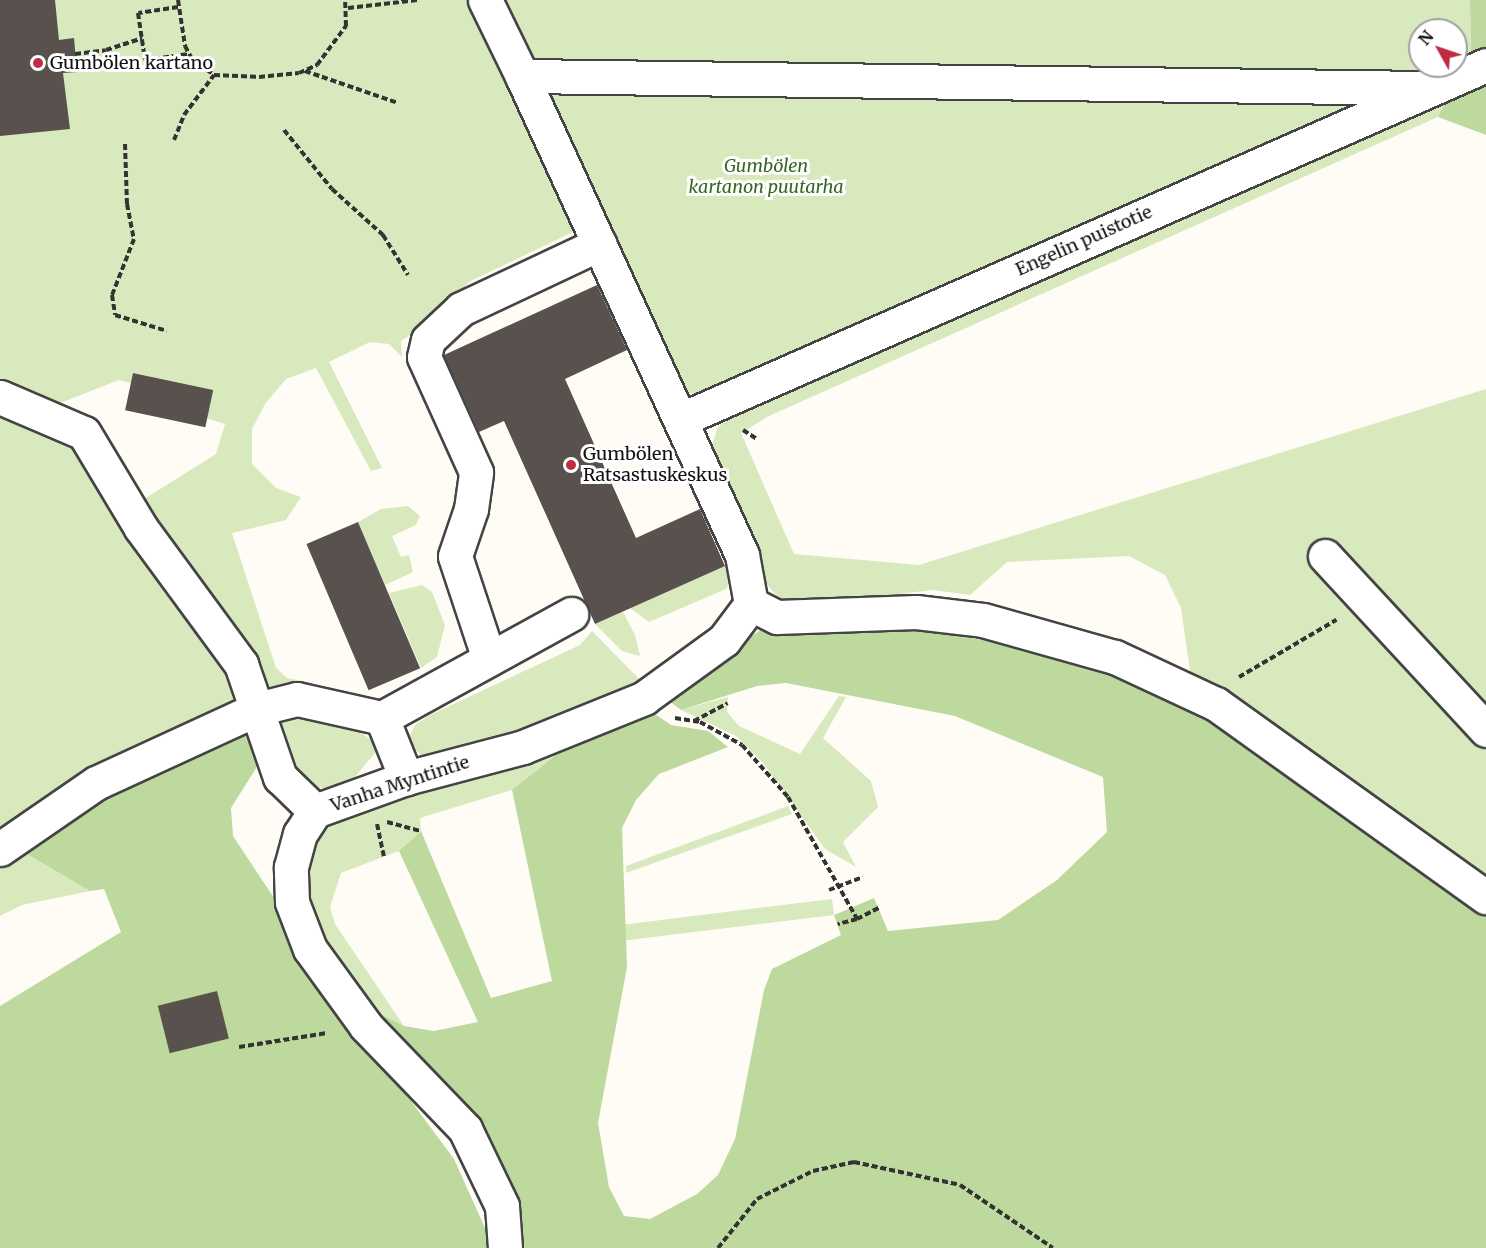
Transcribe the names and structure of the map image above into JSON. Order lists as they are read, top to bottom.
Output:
{
  "streets": {
    "street": ["Engelin puistotie", "Vanha Myntintie"]
  },
  "parks": ["Gumbölen kartanon puutarha"],
  "places": ["Gumbölen kartano", "Gumbölen Ratsastuskeskus"],
  "north": "top left"
}
